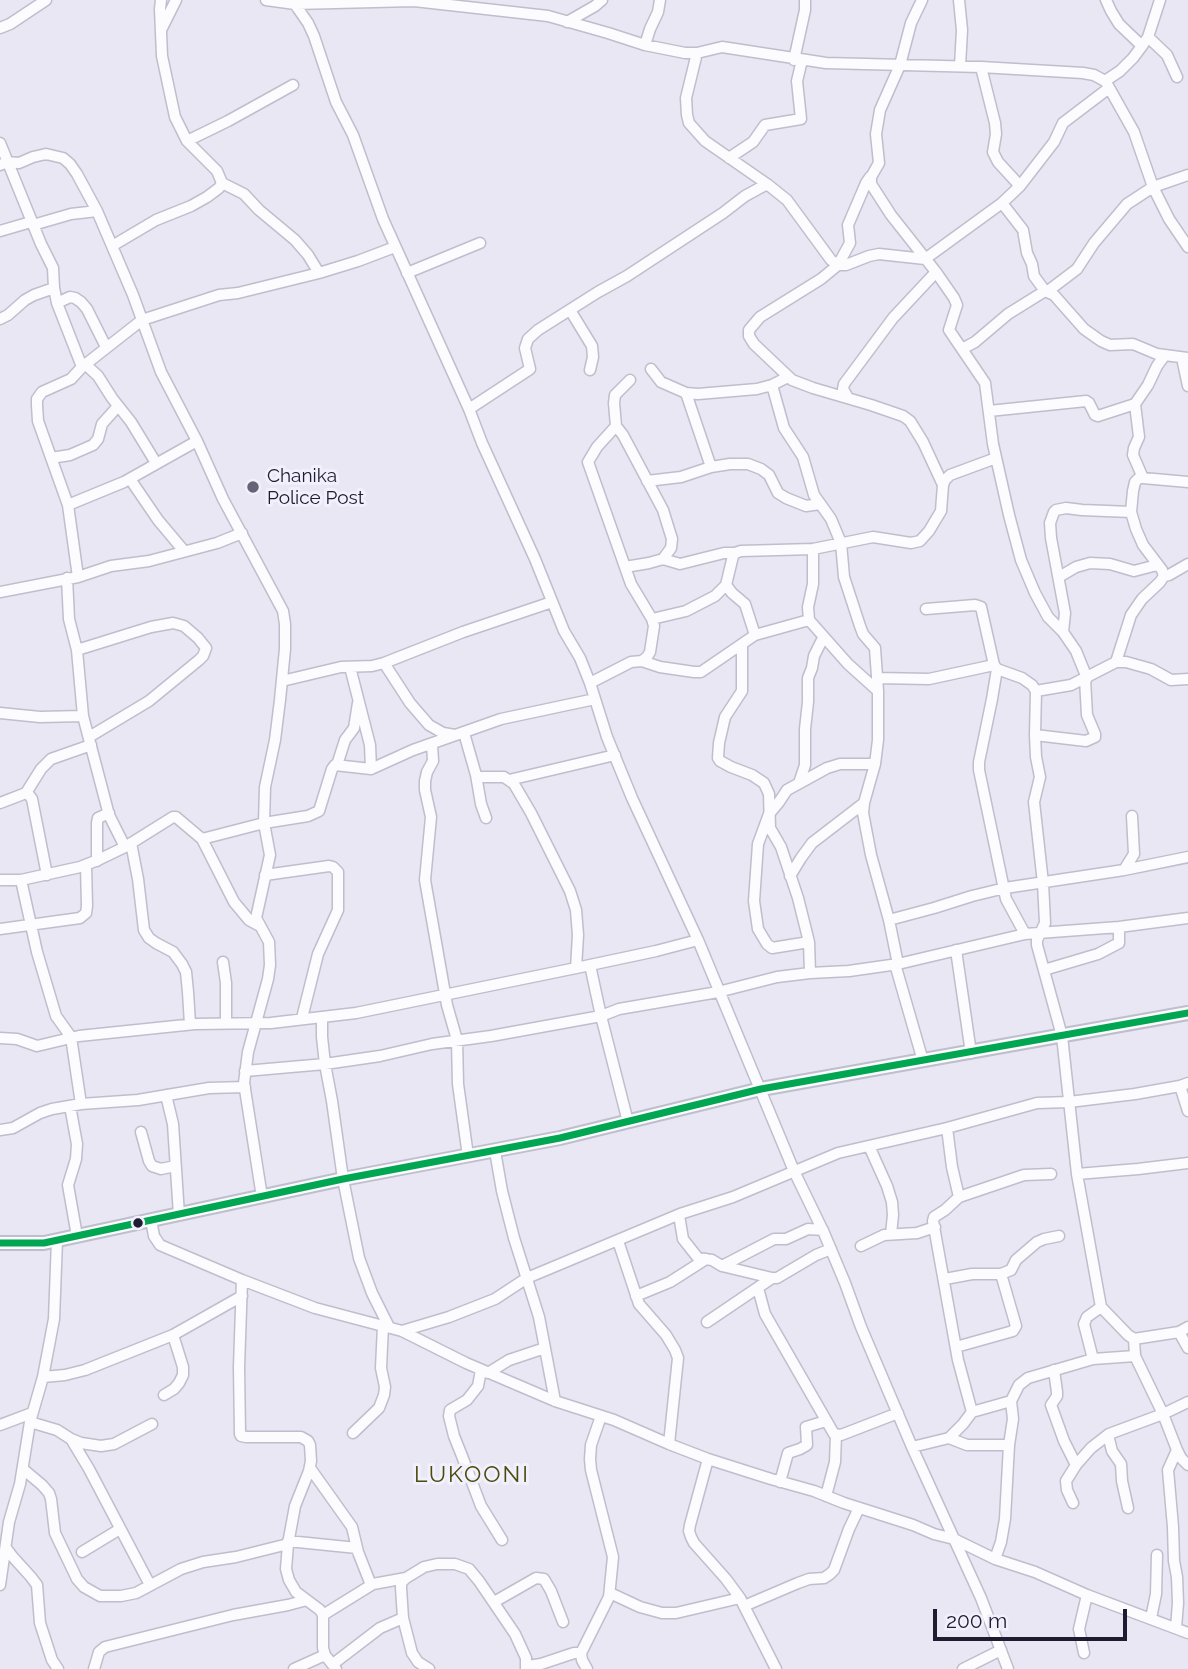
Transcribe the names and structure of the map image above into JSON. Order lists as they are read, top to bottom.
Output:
{
  "districts": ["LUKOONI"],
  "places": ["Chanika Police Post"],
  "scale_bar": "200 m"
}
